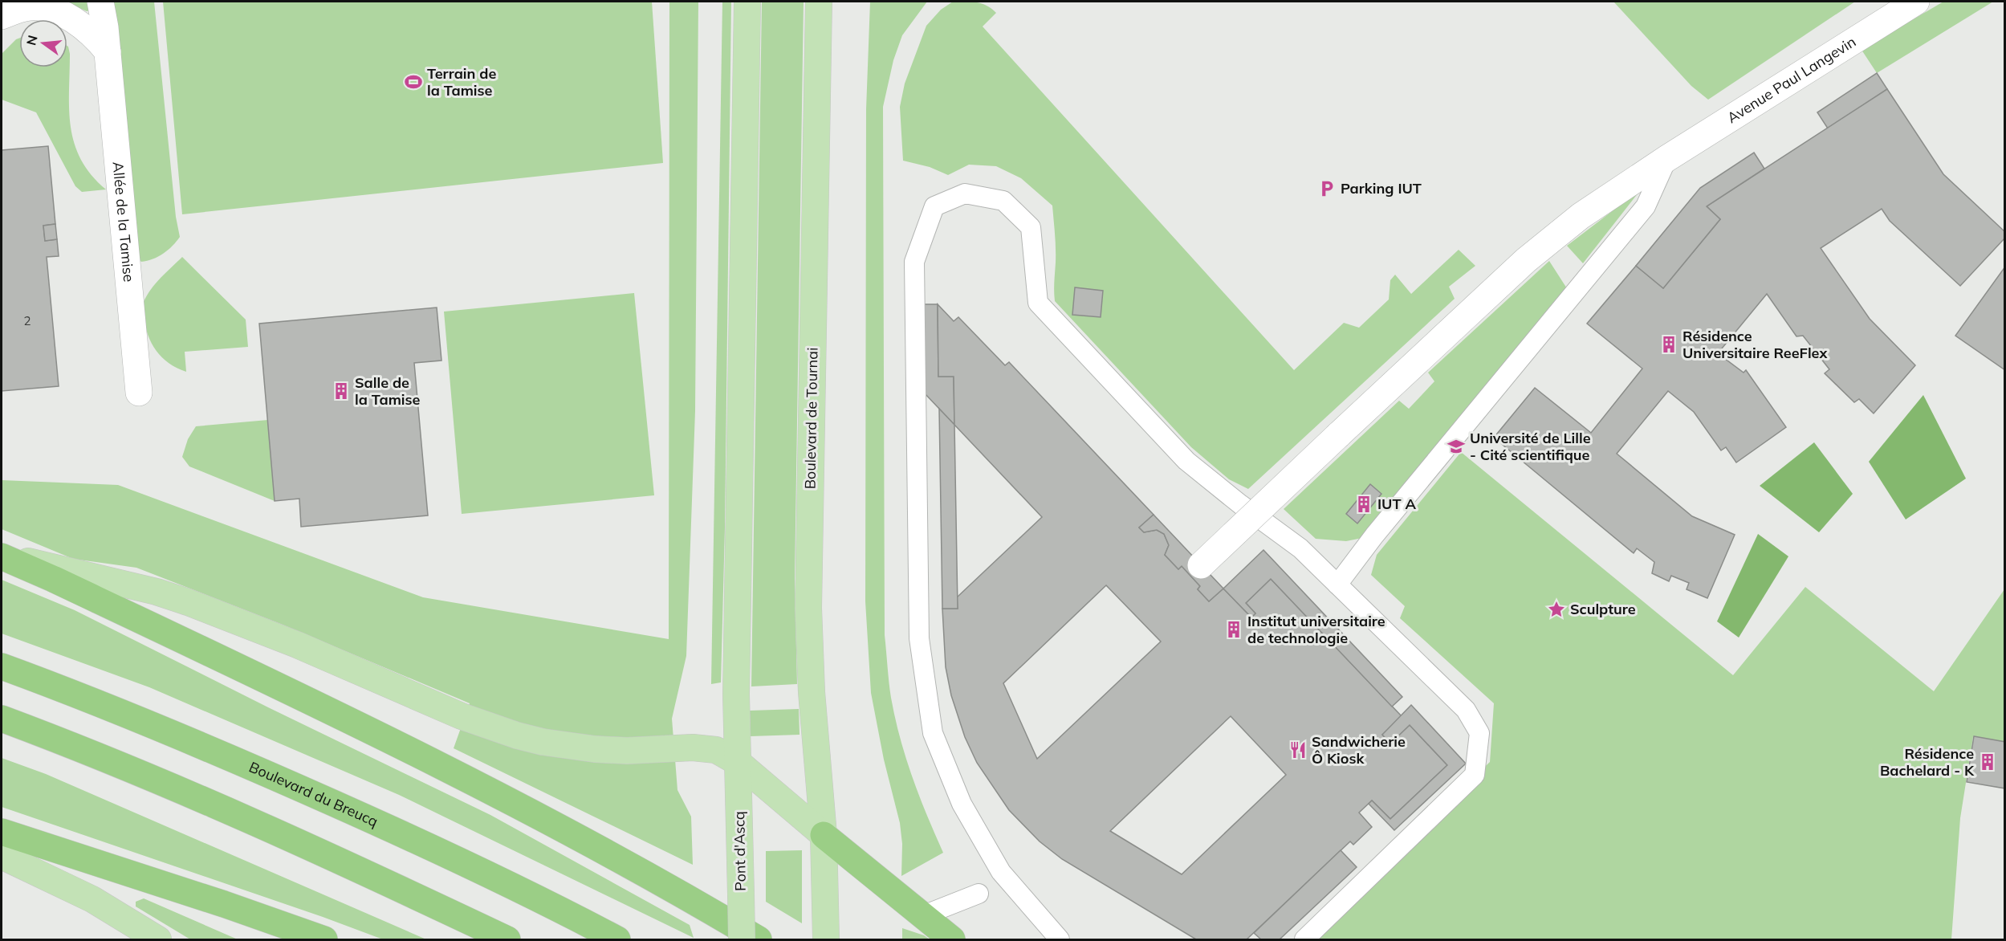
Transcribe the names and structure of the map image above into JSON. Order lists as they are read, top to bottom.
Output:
{
  "streets": {
    "highway": ["Boulevard du Breucq"],
    "main road": ["Boulevard de Tournai", "Pont d'Ascq"],
    "street": ["Avenue Paul Langevin", "Allée de la Tamise"]
  },
  "places": {
    "sports": ["Terrain de la Tamise"],
    "parking": ["Parking IUT"],
    "building": [
      "Résidence Universitaire ReeFlex",
      "Salle de la Tamise",
      "IUT A",
      "Institut universitaire de technologie",
      "Résidence Bachelard - K"
    ],
    "school or university": ["Université de Lille ‐ Cité scientifique"],
    "place": ["Sculpture"],
    "restaurant": ["Sandwicherie Ô Kiosk"]
  },
  "house_numbers": ["2"],
  "north": "left"
}
